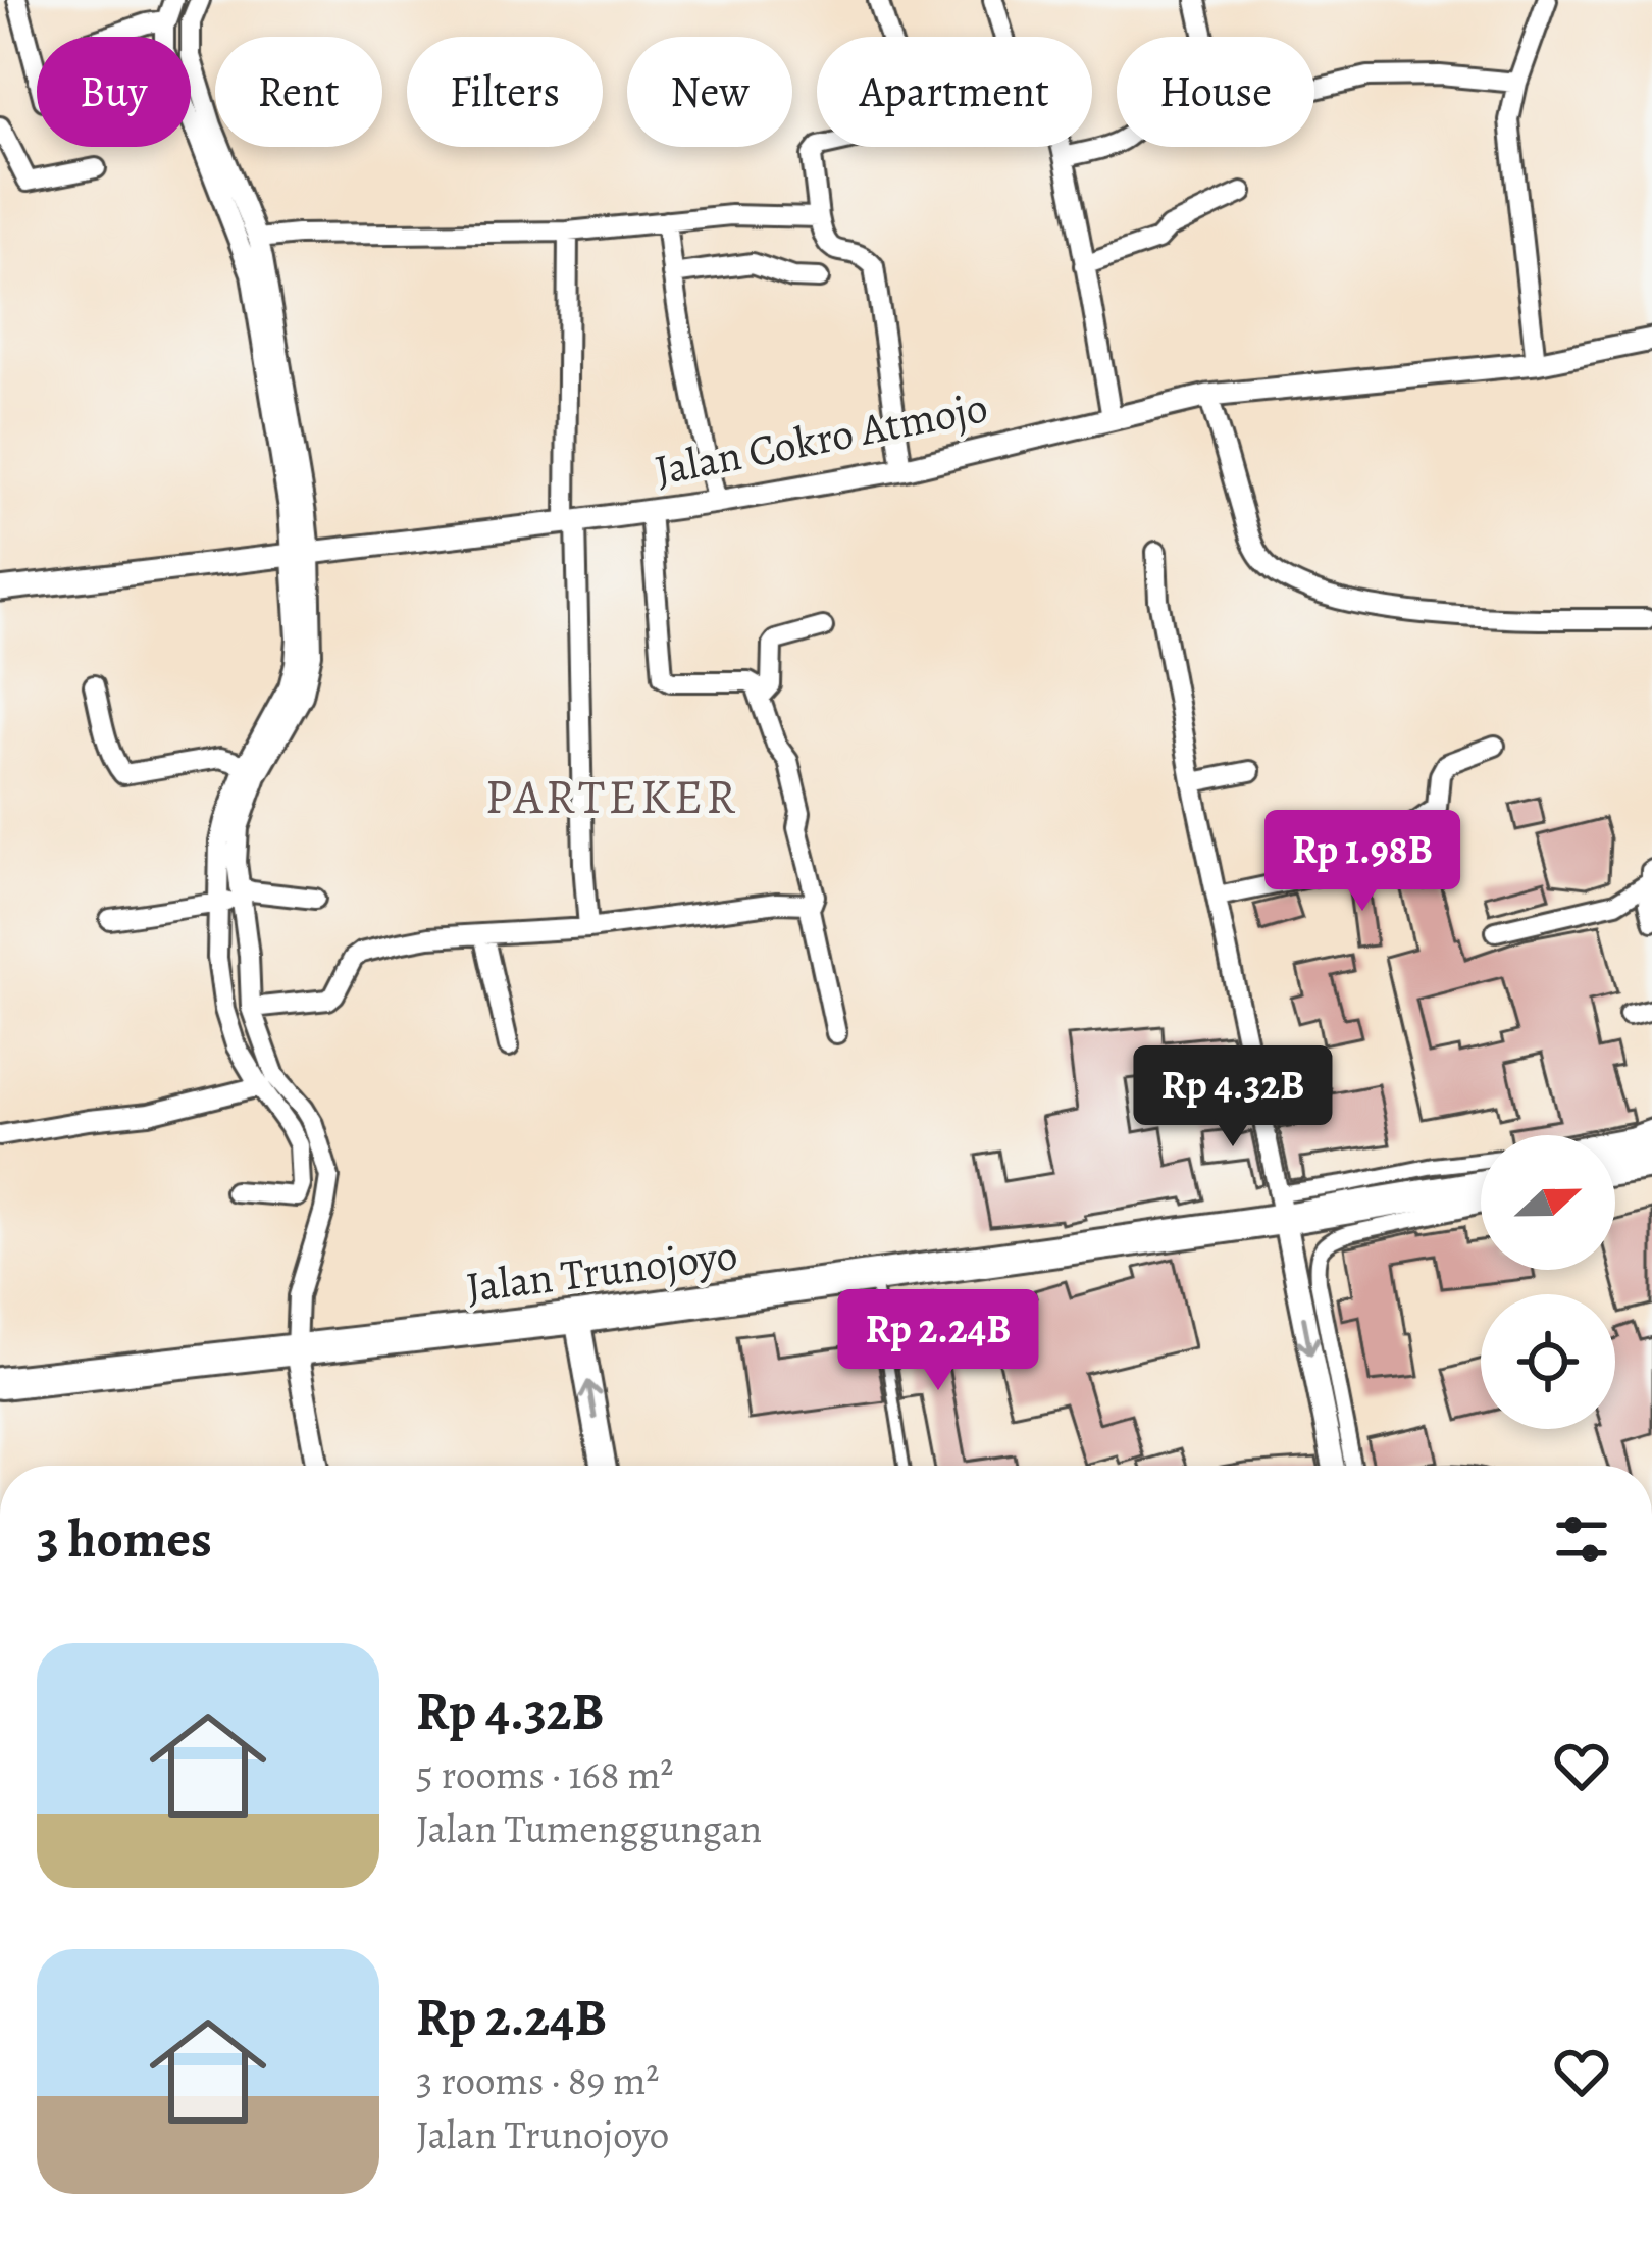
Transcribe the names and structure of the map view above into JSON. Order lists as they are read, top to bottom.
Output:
{
  "streets": {
    "highway": ["Jalan Trunojoyo"],
    "street": ["Jalan Cokro Atmojo"]
  },
  "districts": ["PARTEKER"],
  "north": "right",
  "page": {
    "chip": [
      "Buy",
      "Rent",
      "Filters",
      "New",
      "Apartment",
      "House"
    ],
    "price": ["Rp 1.98B", "Rp 4.32B", "Rp 2.24B"],
    "heading": "3 homes",
    "list": [
      {
        "name": "Rp 4.32B",
        "note": "5 rooms · 168 m² · Jalan Tumenggungan"
      },
      {
        "name": "Rp 2.24B",
        "note": "3 rooms · 89 m² · Jalan Trunojoyo"
      }
    ]
  }
}
